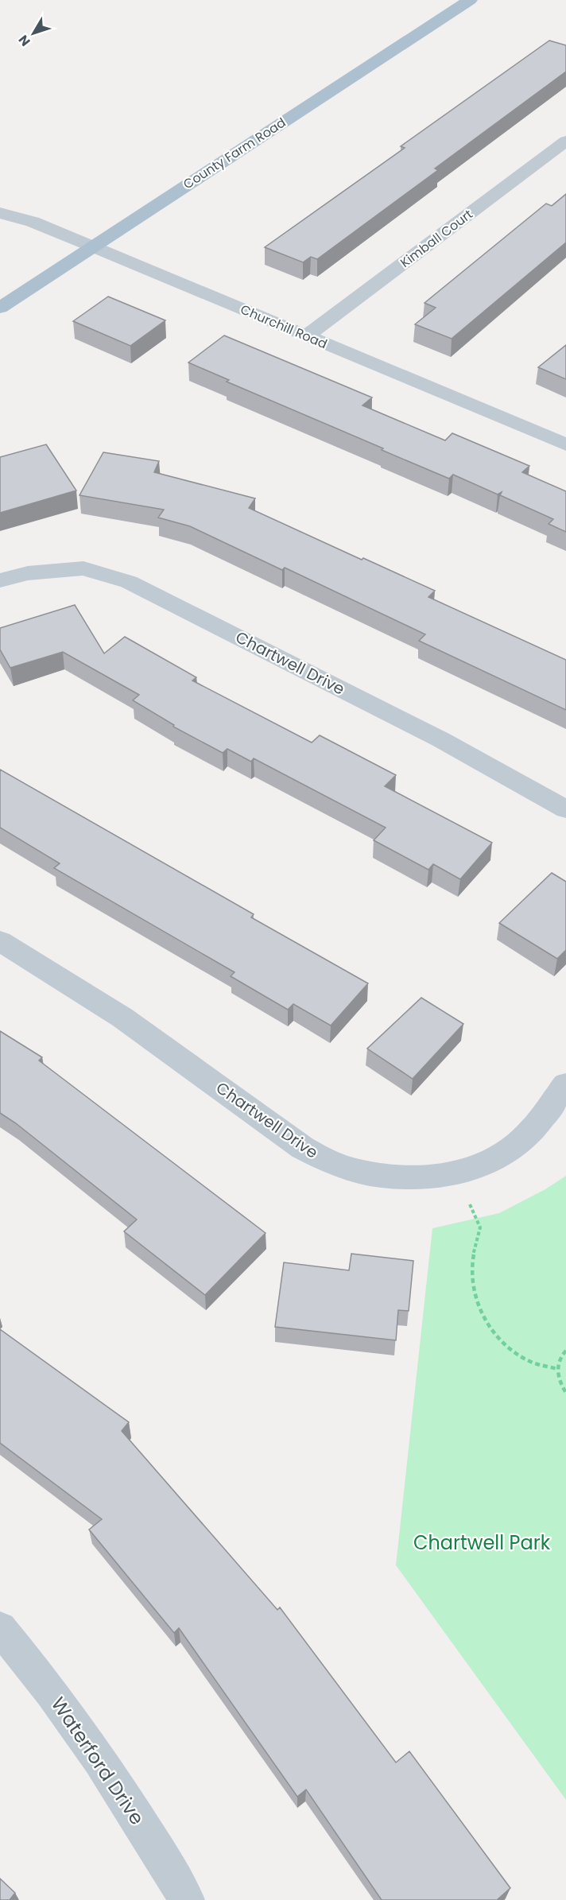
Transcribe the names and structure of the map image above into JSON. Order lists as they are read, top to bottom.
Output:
{
  "streets": {
    "main road": ["County Farm Road"],
    "street": [
      "Kimball Court",
      "Churchill Road",
      "Chartwell Drive",
      "Waterford Drive"
    ]
  },
  "crossings": [
    ["County Farm Road", "Churchill Road"],
    ["Kimball Court", "Churchill Road"]
  ],
  "parks": ["Chartwell Park"],
  "north": "bottom left"
}
